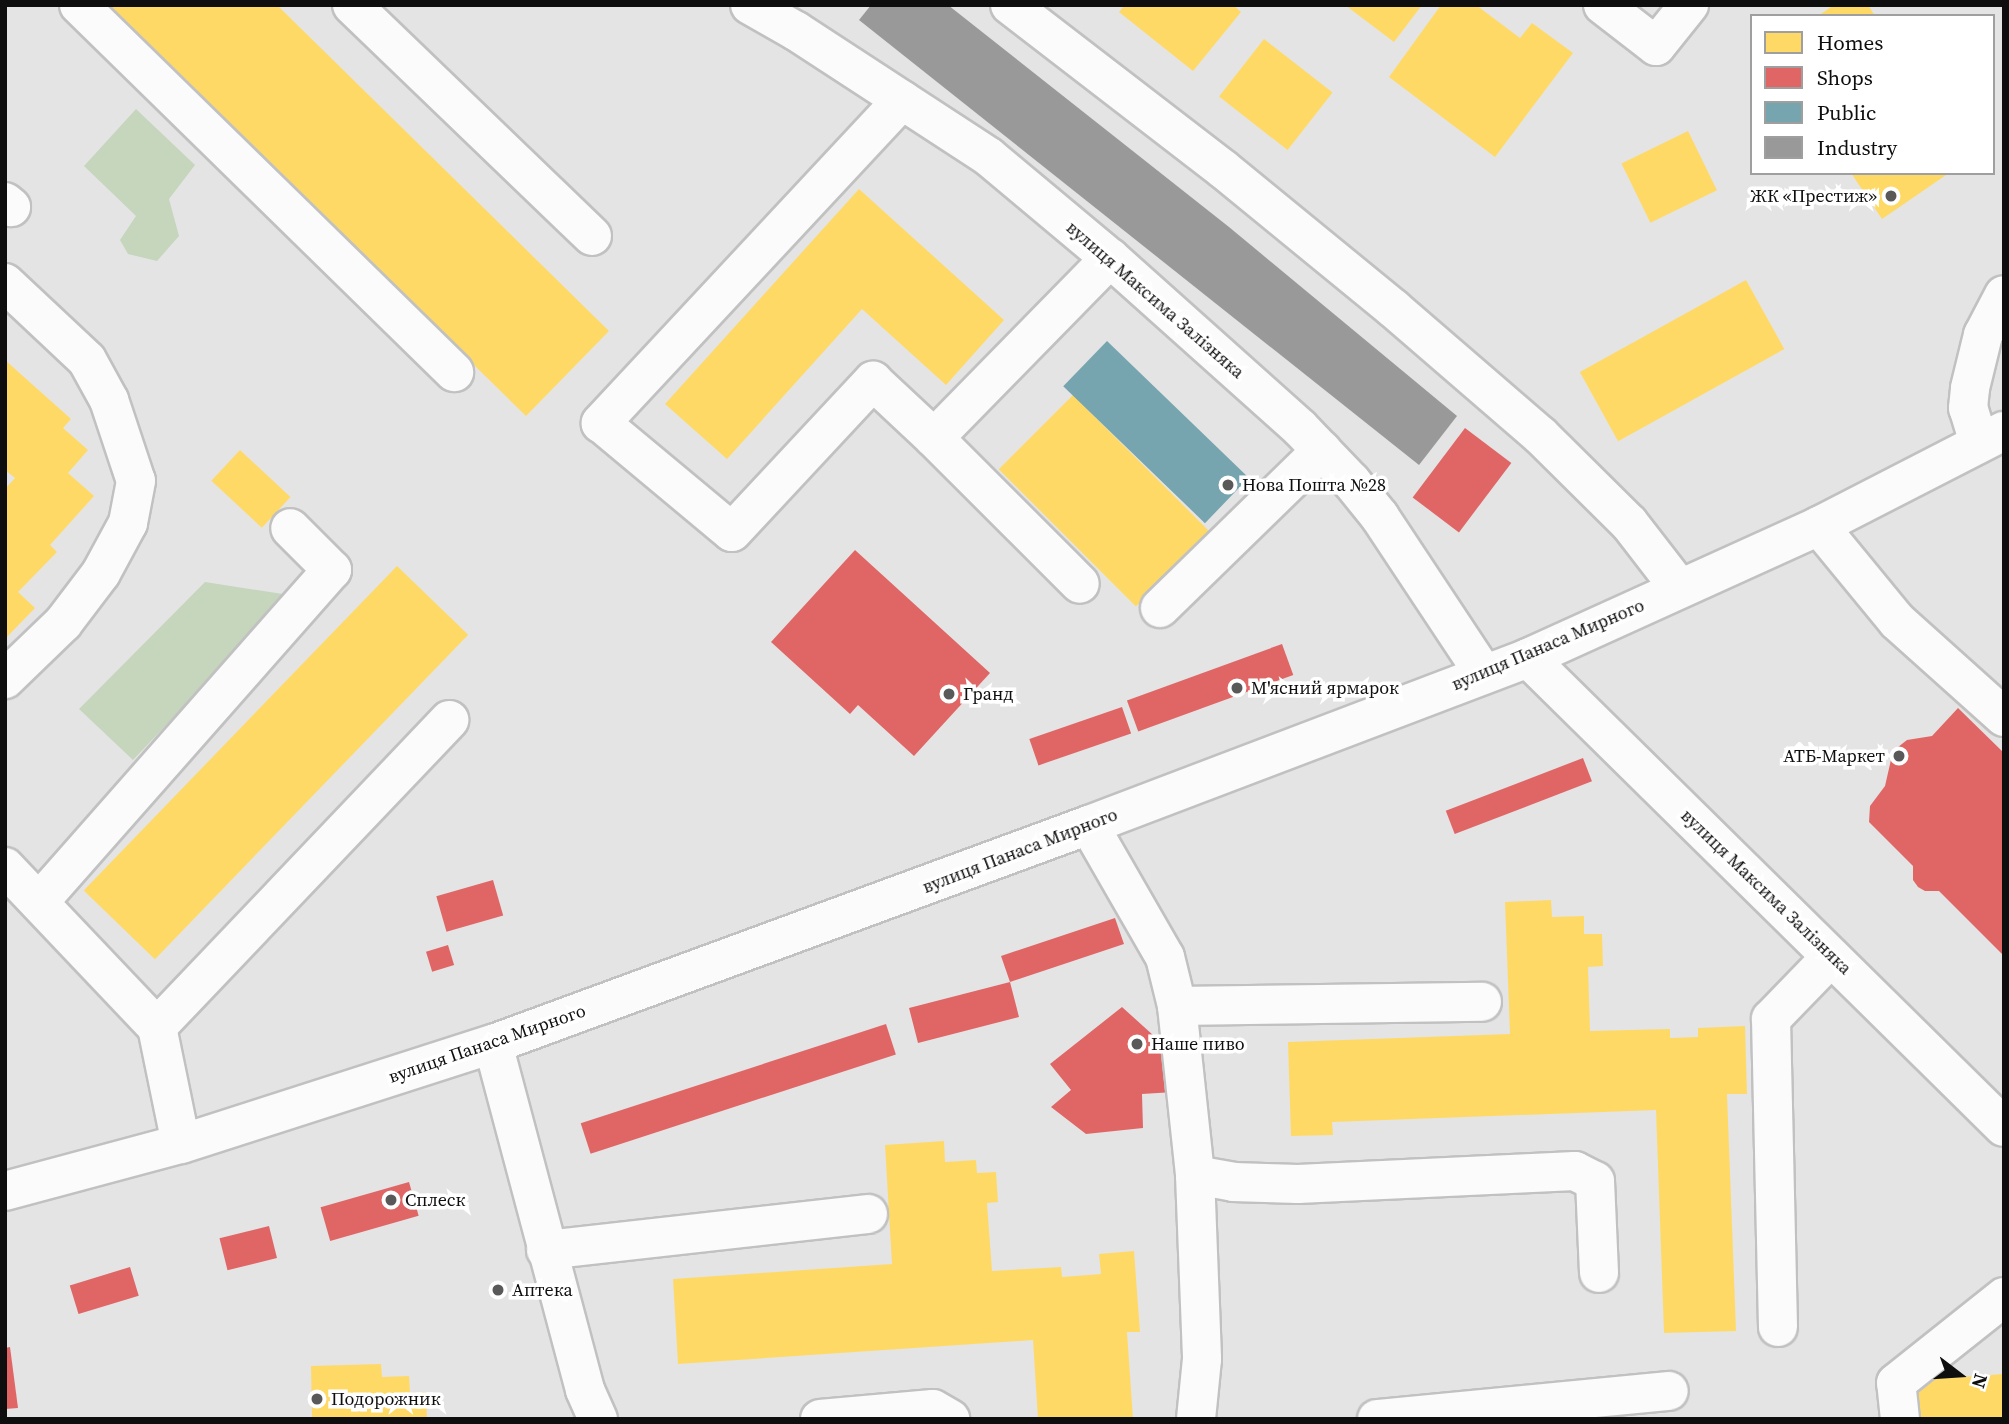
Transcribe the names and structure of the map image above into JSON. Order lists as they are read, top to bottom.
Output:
{
  "streets": {
    "street": ["вулиця Максима Залізняка", "вулиця Панаса Мирного"]
  },
  "crossings": [
    ["вулиця Максима Залізняка", "вулиця Панаса Мирного"]
  ],
  "places": [
    "ЖК «Престиж»",
    "Нова Пошта №28",
    "М'ясний ярмарок",
    "Гранд",
    "АТБ-Маркет",
    "Наше пиво",
    "Сплеск",
    "Аптека",
    "Подорожник"
  ],
  "legend": [
    "Homes",
    "Shops",
    "Public",
    "Industry"
  ],
  "north": "right"
}
